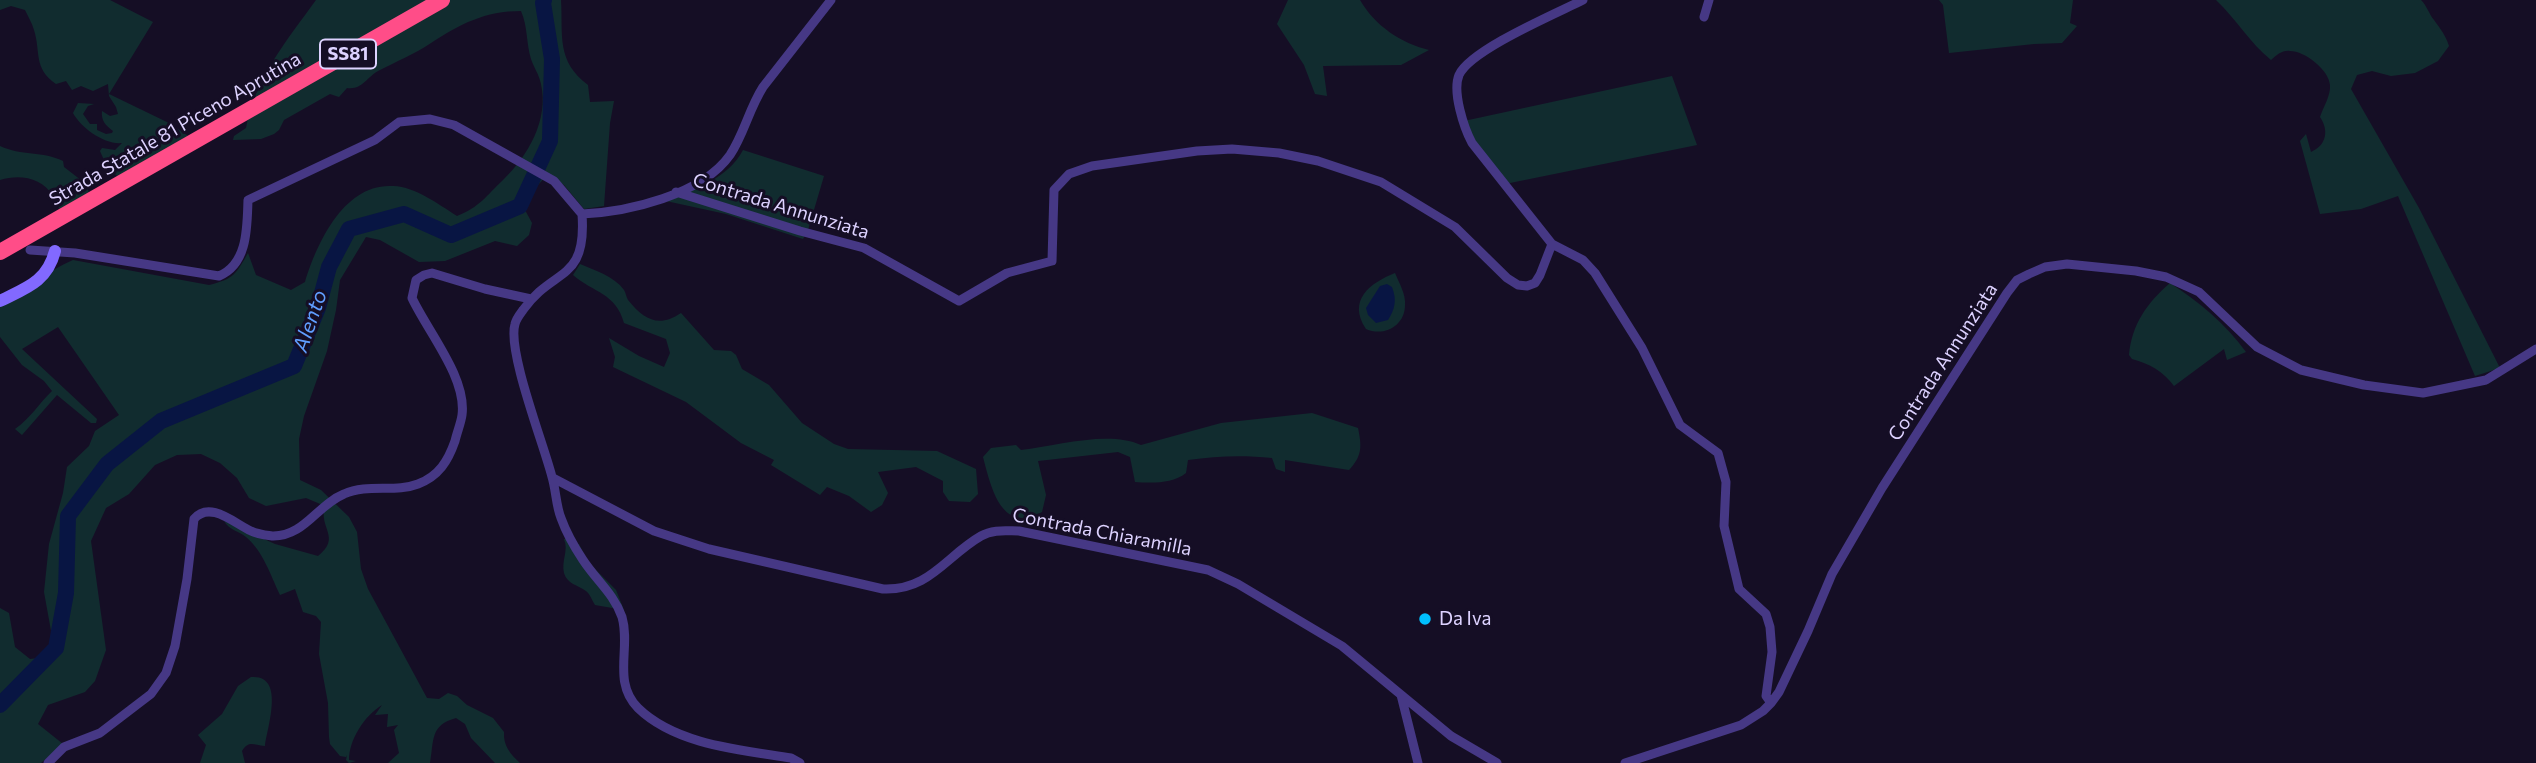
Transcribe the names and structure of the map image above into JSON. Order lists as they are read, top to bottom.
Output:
{
  "streets": {
    "highway": ["SS81", "Strada Statale 81 Piceno Aprutina"],
    "street": ["Contrada Annunziata", "Contrada Chiaramilla"]
  },
  "water": ["Alento"],
  "places": ["Da Iva"]
}
